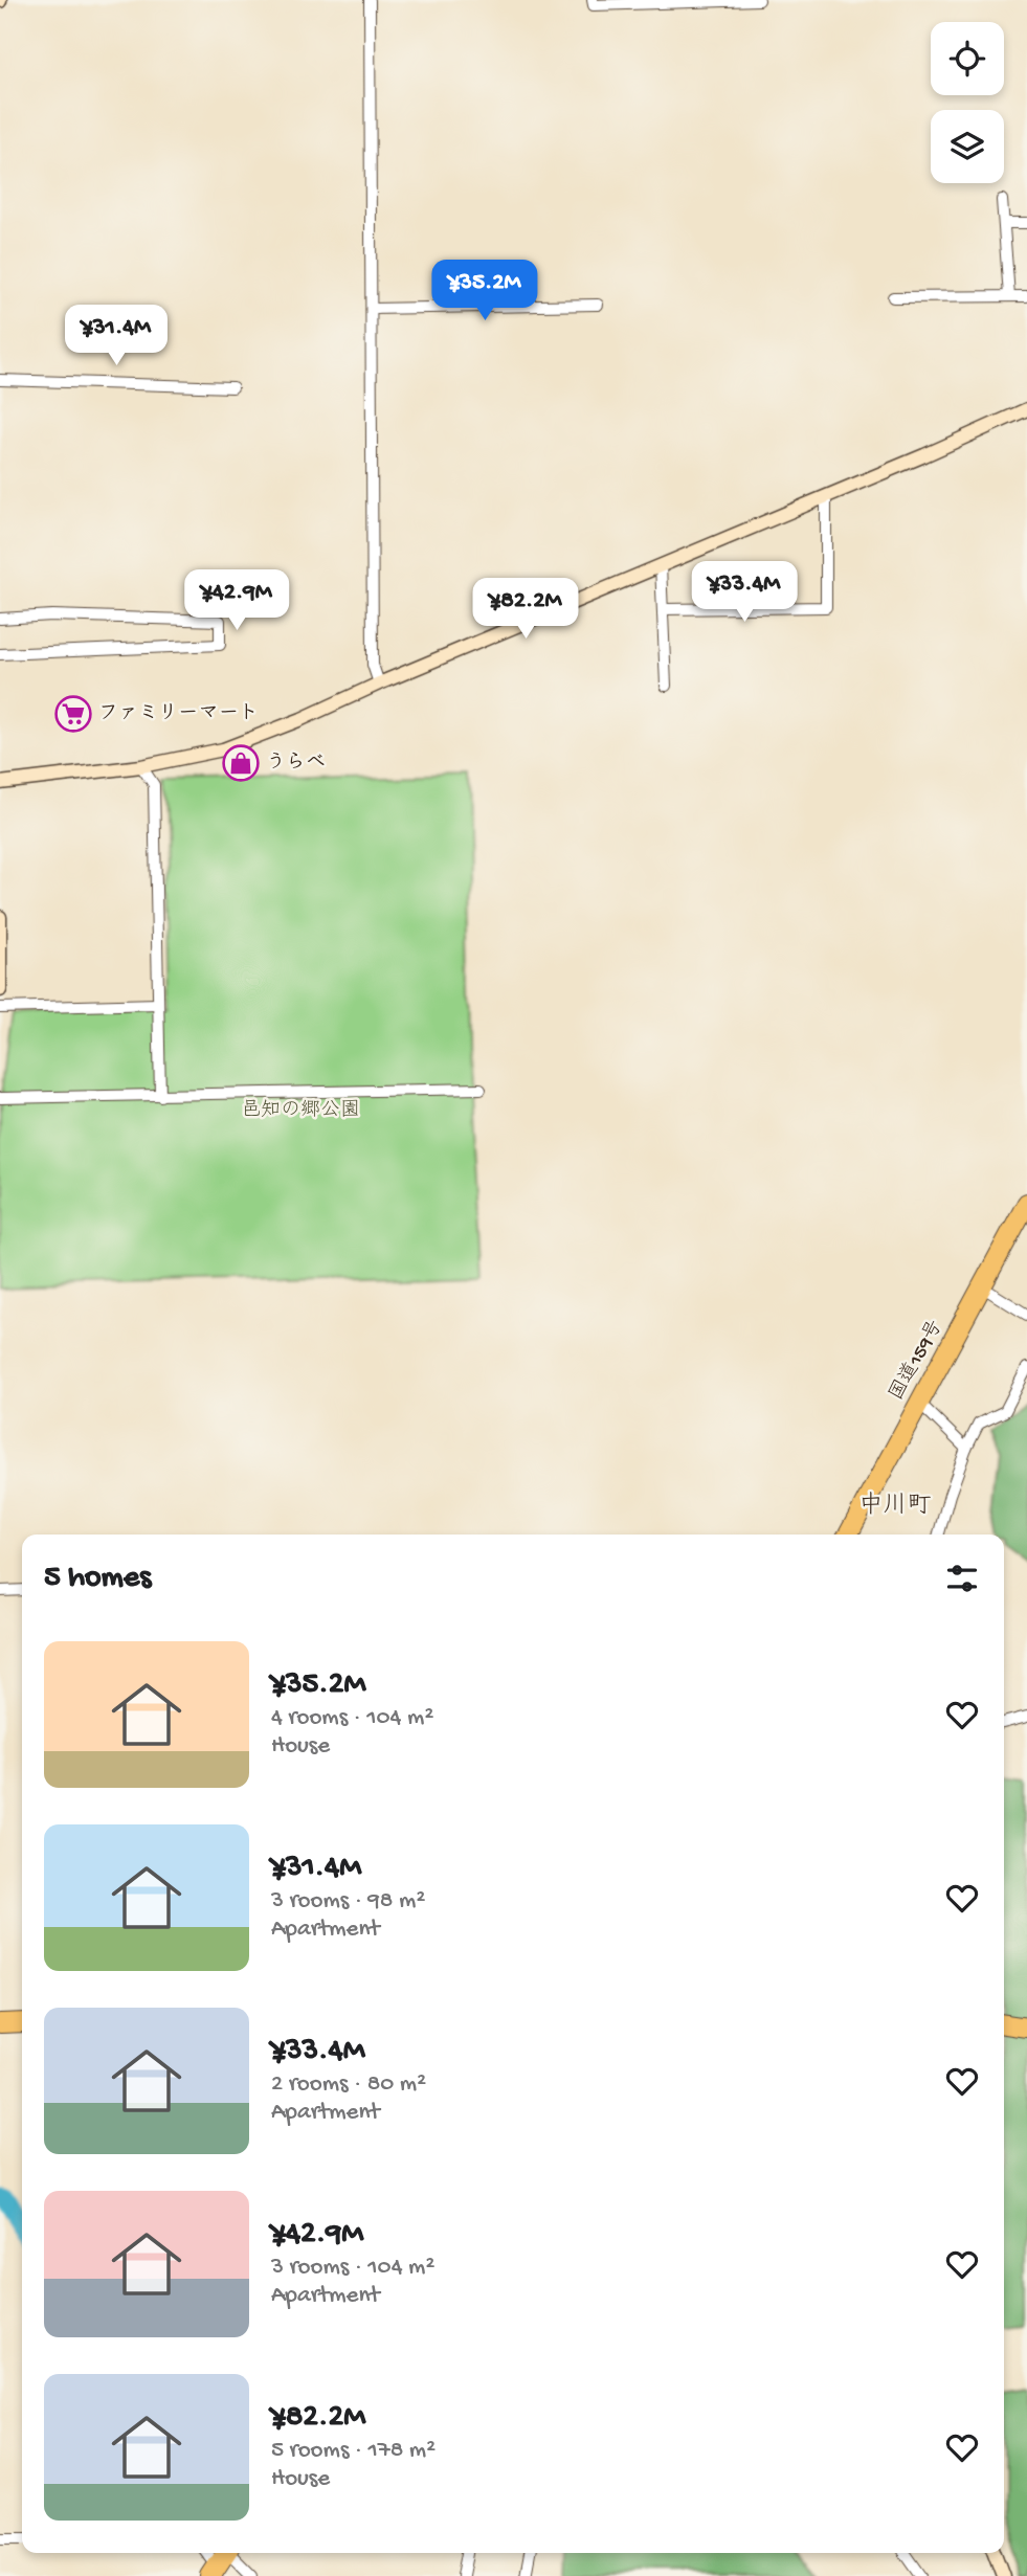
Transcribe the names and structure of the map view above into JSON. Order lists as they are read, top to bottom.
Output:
{
  "streets": {
    "highway": ["国道159号"]
  },
  "districts": ["中川町"],
  "parks": ["邑知の郷公園"],
  "places": {
    "supermarket": ["ファミリーマート"],
    "shop": ["うらべ"]
  },
  "page": {
    "price": [
      "¥35.2M",
      "¥31.4M",
      "¥33.4M",
      "¥42.9M",
      "¥82.2M"
    ],
    "heading": "5 homes",
    "list": [
      {
        "name": "¥35.2M",
        "note": "4 rooms · 104 m² · House"
      },
      {
        "name": "¥31.4M",
        "note": "3 rooms · 98 m² · Apartment"
      },
      {
        "name": "¥33.4M",
        "note": "2 rooms · 80 m² · Apartment"
      },
      {
        "name": "¥42.9M",
        "note": "3 rooms · 104 m² · Apartment"
      },
      {
        "name": "¥82.2M",
        "note": "5 rooms · 178 m² · House"
      }
    ]
  }
}
